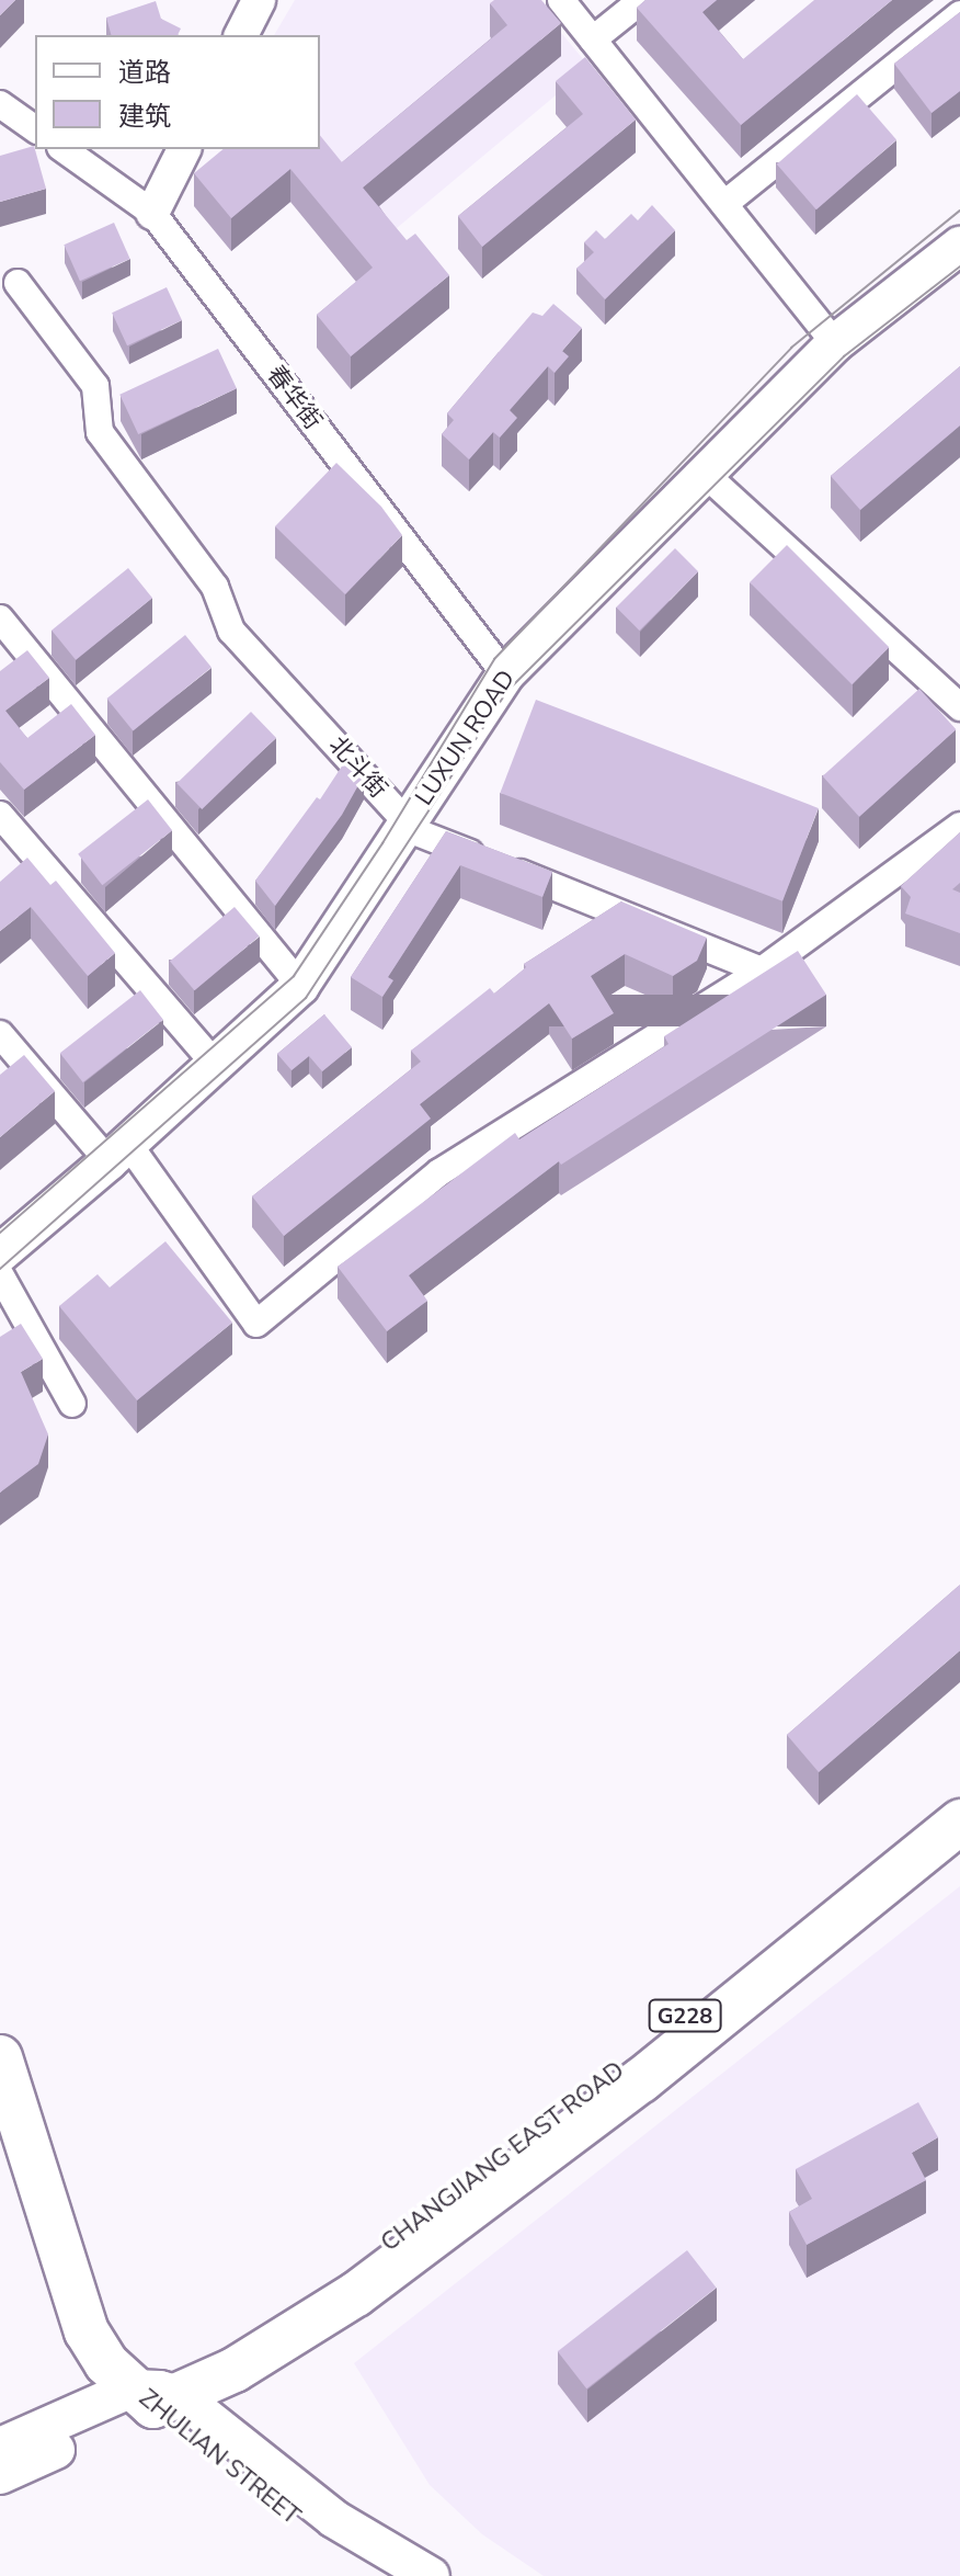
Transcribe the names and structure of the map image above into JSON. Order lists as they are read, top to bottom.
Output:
{
  "streets": {
    "highway": ["G228", "CHANGJIANG EAST ROAD"],
    "main road": ["LUXUN ROAD", "ZHULIAN STREET"],
    "street": ["春华街", "北斗街"]
  },
  "crossings": [
    ["春华街", "LUXUN ROAD"],
    ["LUXUN ROAD", "北斗街"],
    ["CHANGJIANG EAST ROAD", "ZHULIAN STREET"]
  ],
  "legend": ["道路", "建筑"]
}
